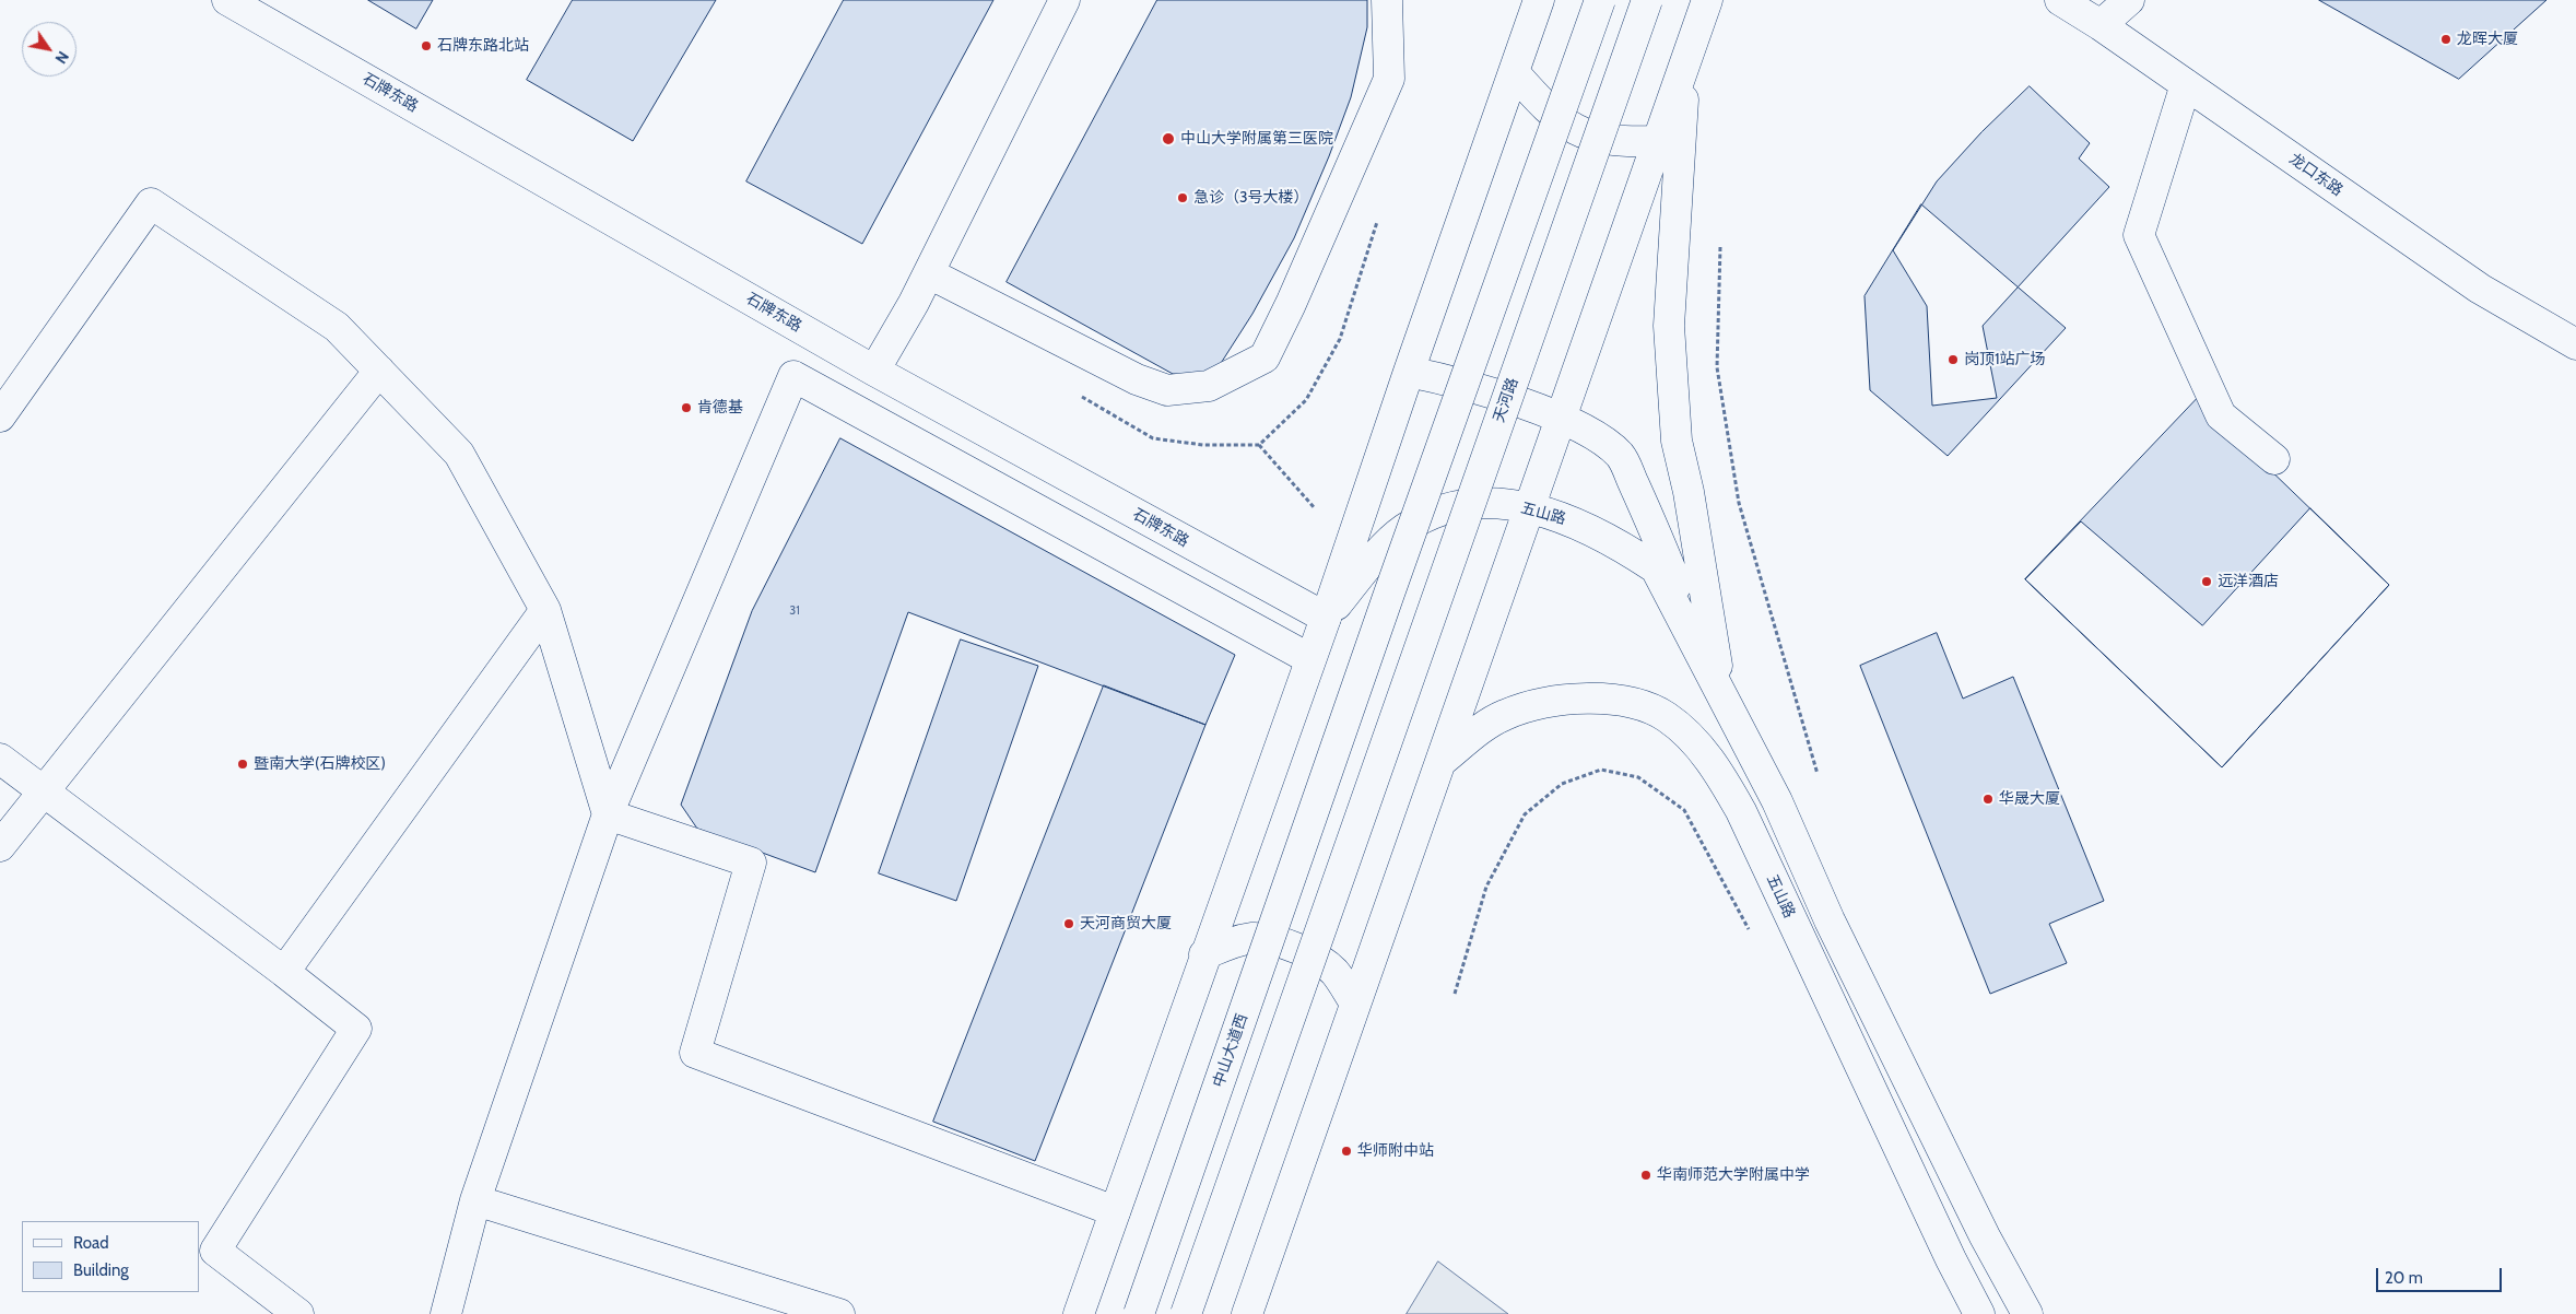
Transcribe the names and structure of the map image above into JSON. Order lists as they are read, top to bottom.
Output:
{
  "streets": {
    "main road": [
      "石牌东路",
      "龙口东路",
      "天河路",
      "五山路",
      "中山大道西"
    ]
  },
  "crossings": [
    ["石牌东路", "五山路"]
  ],
  "places": [
    "龙晖大厦",
    "石牌东路北站",
    "中山大学附属第三医院",
    "急诊（3号大楼）",
    "岗顶1站广场",
    "肯德基",
    "远洋酒店",
    "暨南大学(石牌校区)",
    "华晟大厦",
    "天河商贸大厦",
    "华师附中站",
    "华南师范大学附属中学"
  ],
  "house_numbers": ["31"],
  "legend": ["Road", "Building"],
  "scale_bar": "20 m",
  "north": "bottom right"
}
